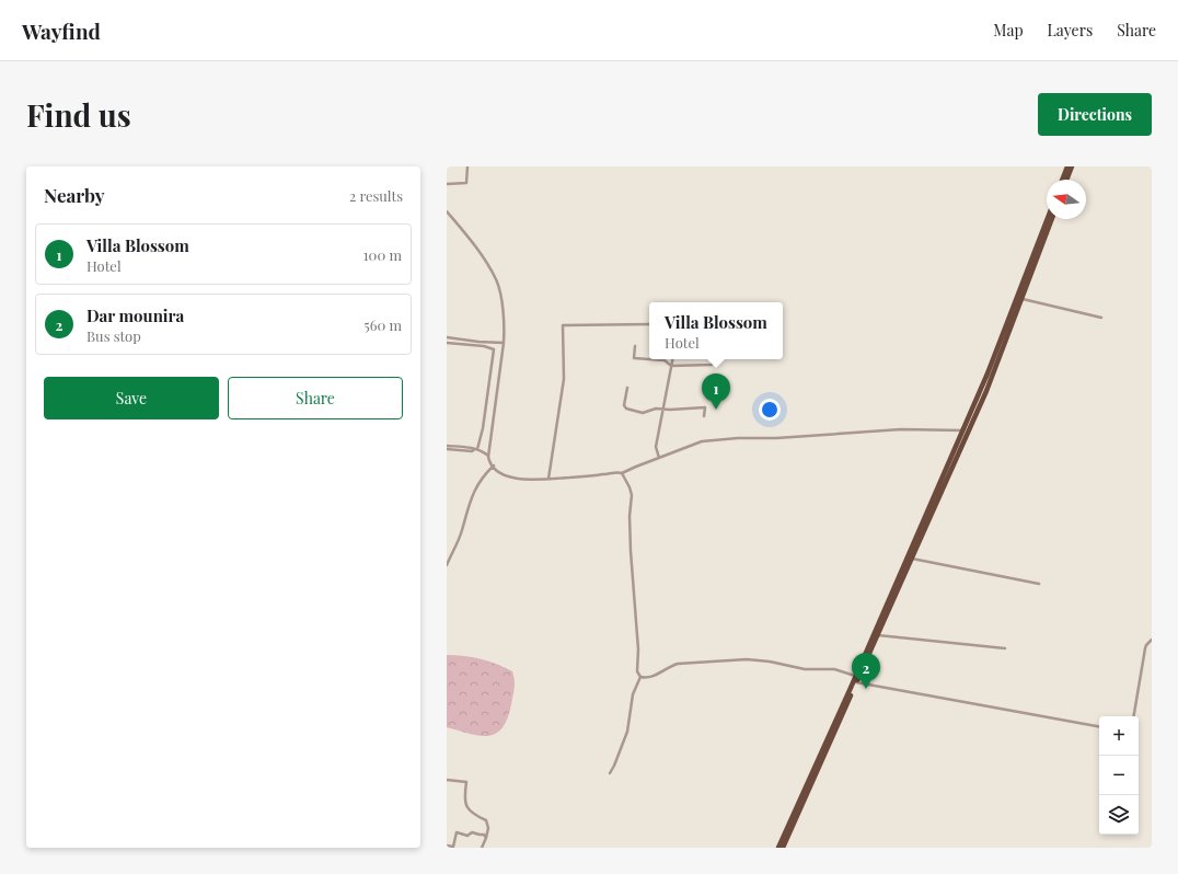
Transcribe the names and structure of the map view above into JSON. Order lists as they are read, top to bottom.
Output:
{
  "north": "left",
  "page": {
    "header": "Wayfind",
    "nav": ["Map", "Layers", "Share"],
    "buttons": [
      "Directions",
      ["Save", "Share"]
    ],
    "title": "Find us",
    "heading": ["Nearby", "2 results"],
    "list": [
      {
        "mark": "1",
        "name": "Villa Blossom",
        "note": "Hotel",
        "value": "100 m"
      },
      {
        "mark": "2",
        "name": "Dar mounira",
        "note": "Bus stop",
        "value": "560 m"
      }
    ],
    "popup": ["Villa Blossom", "Hotel"],
    "pins": ["1", "2"],
    "map_buttons": ["+", "−"]
  }
}
